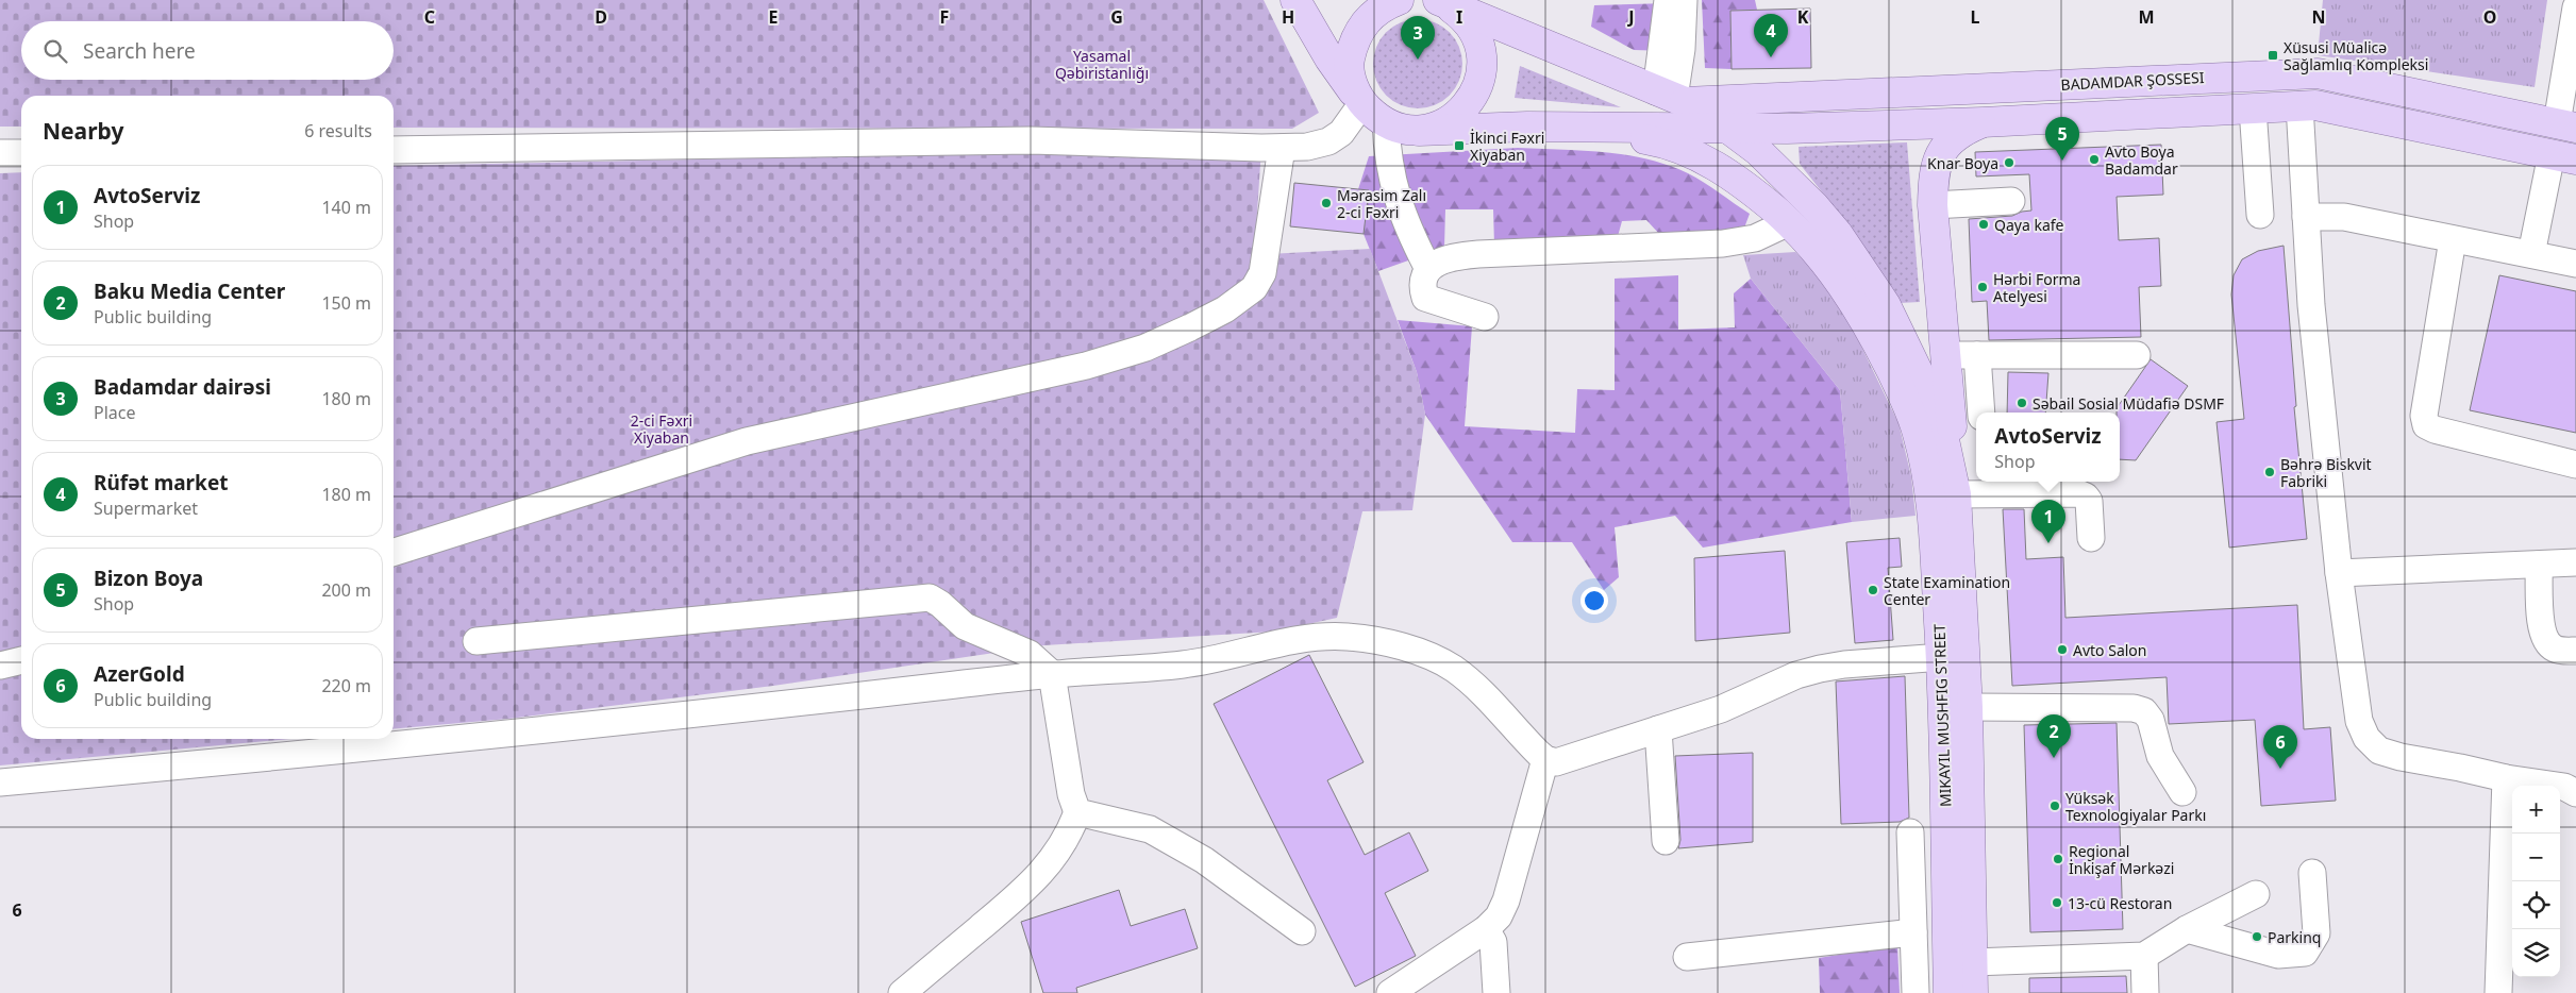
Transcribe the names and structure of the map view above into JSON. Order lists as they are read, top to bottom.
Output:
{
  "streets": {
    "main road": ["BADAMDAR ŞOSSESI", "MIKAYIL MUSHFIG STREET"]
  },
  "crossings": [
    ["BADAMDAR ŞOSSESI", "MIKAYIL MUSHFIG STREET"]
  ],
  "parks": ["Yasamal Qəbiristanlığı", "2-ci Fəxri Xiyaban"],
  "places": {
    "transit": ["Xüsusi Müalicə Sağlamlıq Kompleksi", "İkinci Fəxri Xiyaban"],
    "other": [
      "Avto Boya Badamdar",
      "Knar Boya",
      "Mərasim Zalı 2-ci Fəxri",
      "Qaya kafe",
      "Hərbi Forma Atelyesi",
      "Səbail Sosial Müdafiə DSMF",
      "Bəhrə Biskvit Fabriki",
      "State Examination Center",
      "Avto Salon",
      "Yüksək Texnologiyalar Parkı",
      "Regional İnkişaf Mərkəzi",
      "13-cü Restoran",
      "Parkinq"
    ]
  },
  "page": {
    "pins": [
      "4",
      "3",
      "5",
      "1",
      "2",
      "6"
    ],
    "search": "Search here",
    "heading": ["Nearby", "6 results"],
    "list": [
      {
        "mark": "1",
        "name": "AvtoServiz",
        "note": "Shop",
        "value": "140 m"
      },
      {
        "mark": "2",
        "name": "Baku Media Center",
        "note": "Public building",
        "value": "150 m"
      },
      {
        "mark": "3",
        "name": "Badamdar dairəsi",
        "note": "Place",
        "value": "180 m"
      },
      {
        "mark": "4",
        "name": "Rüfət market",
        "note": "Supermarket",
        "value": "180 m"
      },
      {
        "mark": "5",
        "name": "Bizon Boya",
        "note": "Shop",
        "value": "200 m"
      },
      {
        "mark": "6",
        "name": "AzerGold",
        "note": "Public building",
        "value": "220 m"
      }
    ],
    "popup": ["AvtoServiz", "Shop"],
    "map_buttons": ["+", "−"]
  },
  "grid": {
    "columns": [
      "C",
      "D",
      "E",
      "F",
      "G",
      "H",
      "I",
      "J",
      "K",
      "L",
      "M",
      "N",
      "O"
    ],
    "rows": ["6"]
  }
}
